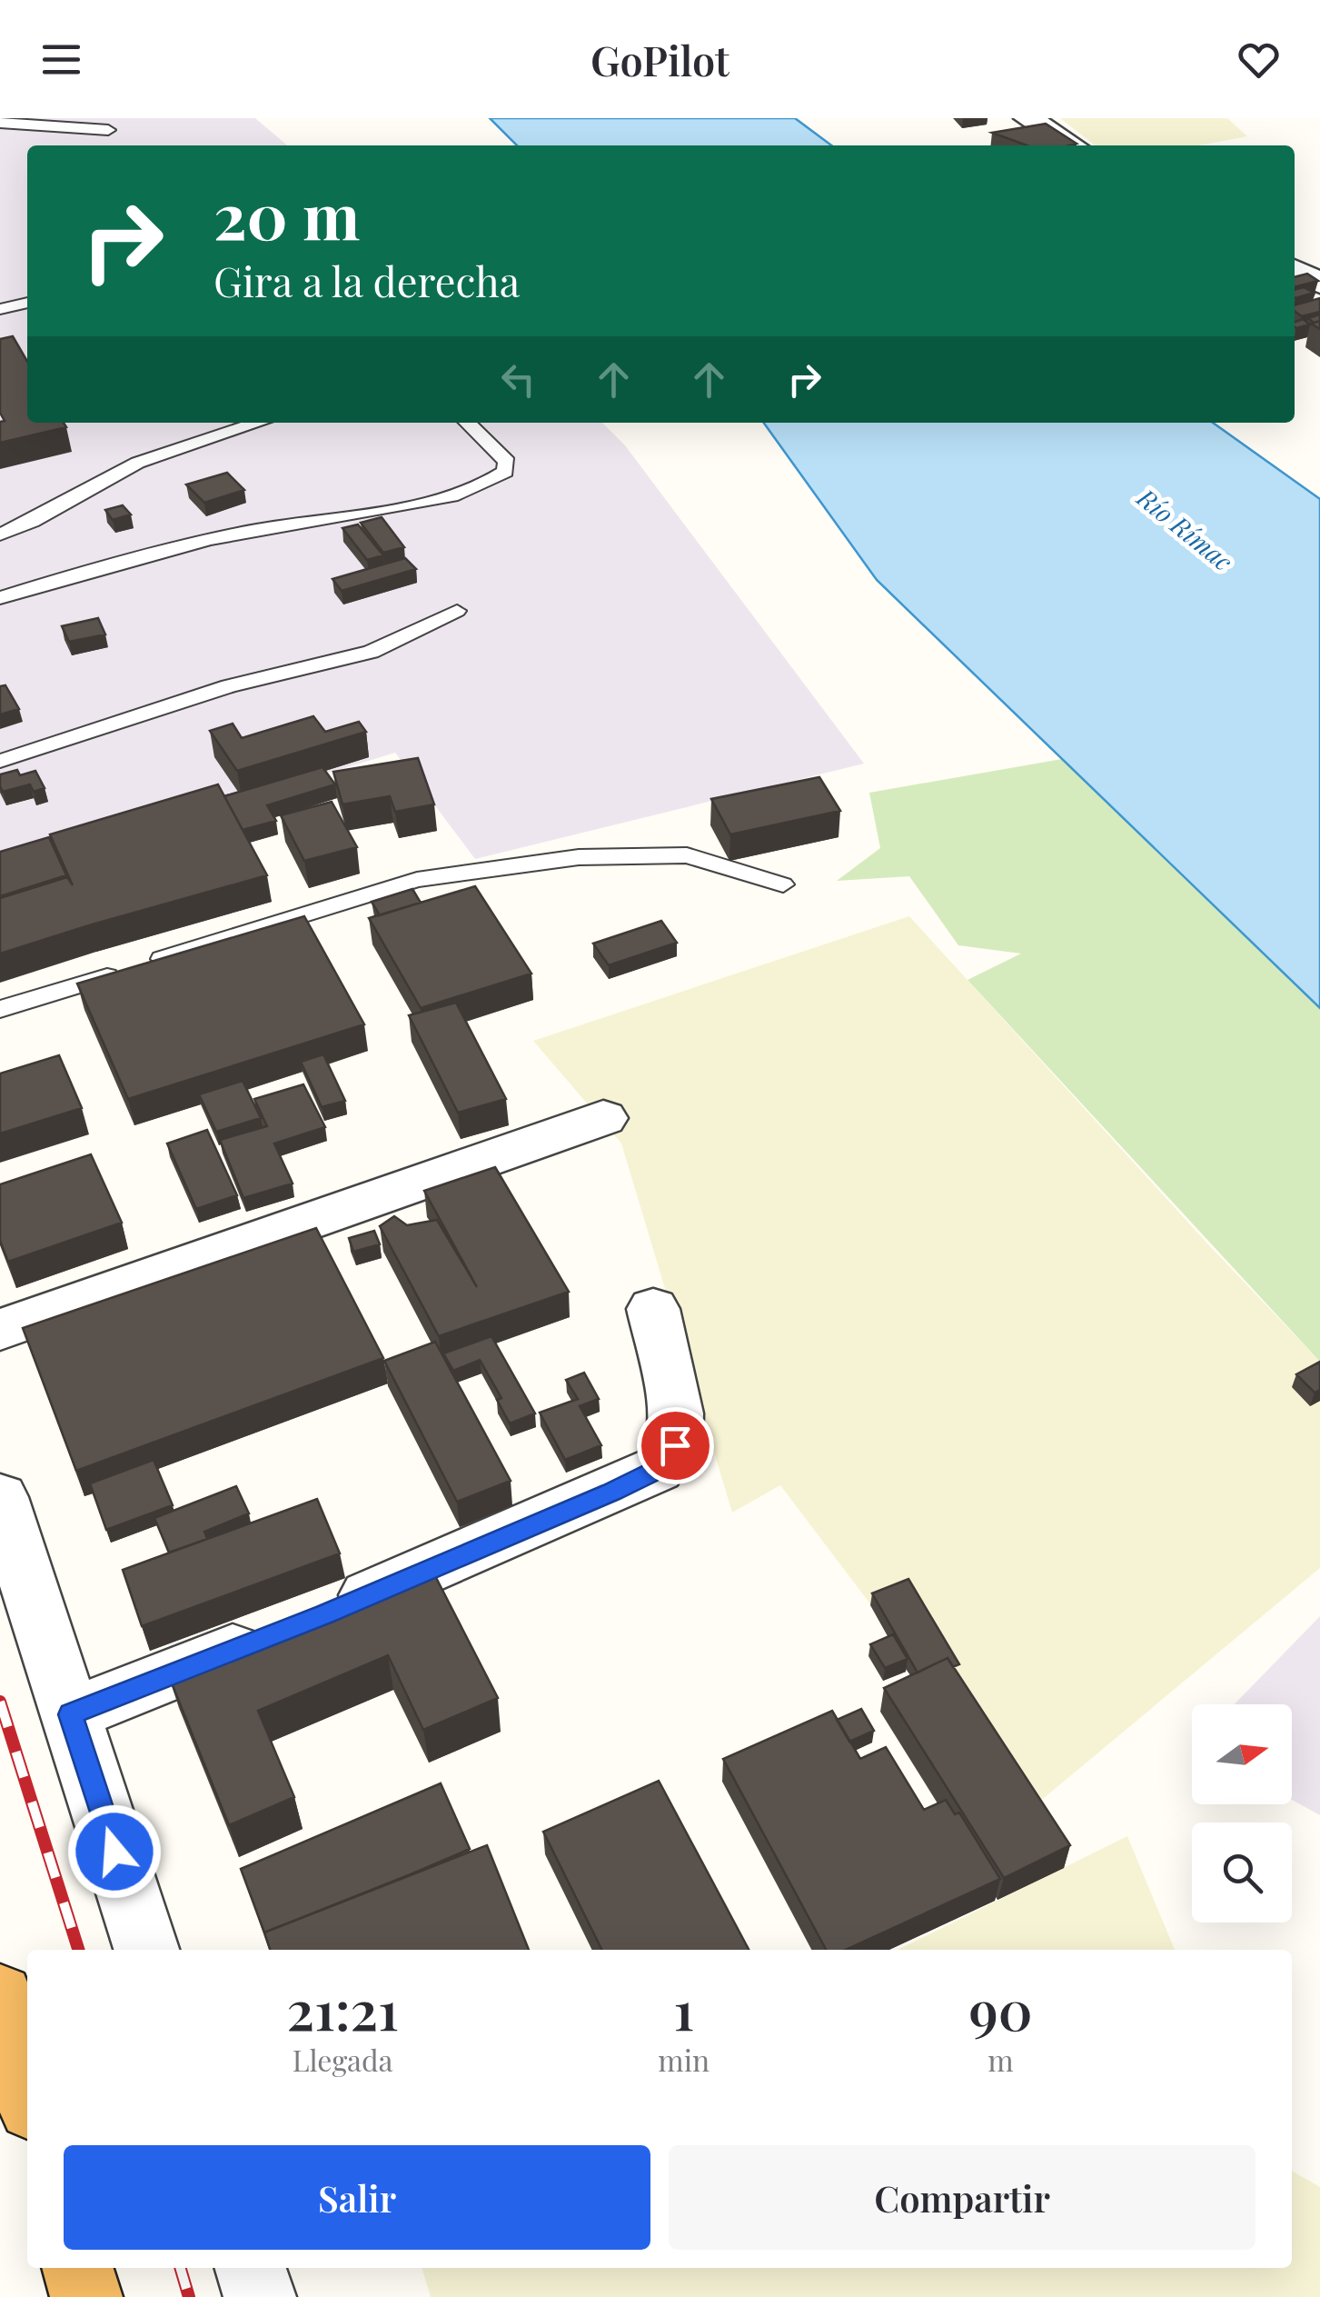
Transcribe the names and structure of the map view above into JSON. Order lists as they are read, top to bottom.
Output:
{
  "water": ["Río Rímac"],
  "north": "right",
  "page": {
    "header": "GoPilot",
    "turn": ["20 m", "Gira a la derecha"],
    "eta": [
      "21:21",
      "Llegada",
      "1",
      "min",
      "90",
      "m"
    ],
    "buttons": ["Salir", "Compartir"]
  }
}
